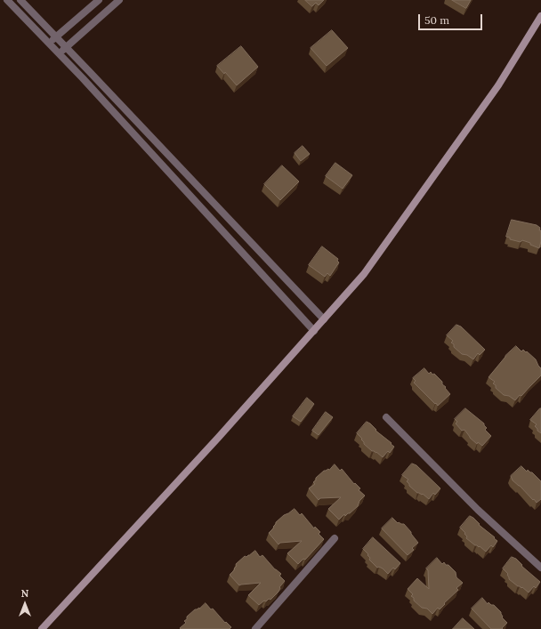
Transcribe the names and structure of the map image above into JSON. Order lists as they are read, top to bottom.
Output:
{
  "scale_bar": "50 m",
  "north": "top"
}
